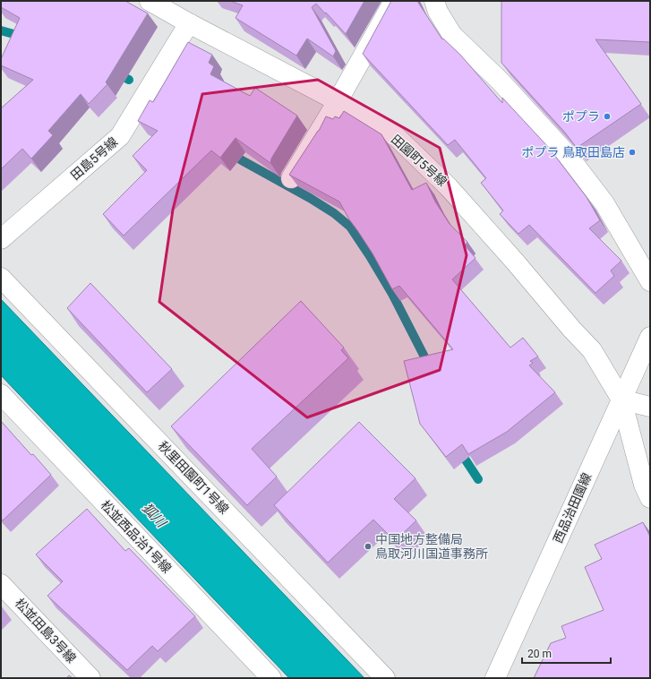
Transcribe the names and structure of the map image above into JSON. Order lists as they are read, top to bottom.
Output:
{
  "streets": {
    "street": [
      "田島5号線",
      "田園町5号線",
      "秋里田園町1号線",
      "西品治田園線",
      "松並西品治1号線",
      "松並田島3号線"
    ]
  },
  "crossings": [
    ["田島5号線", "田園町5号線"],
    ["田園町5号線", "西品治田園線"]
  ],
  "water": ["狐川"],
  "places": ["ポプラ", "ポプラ 鳥取田島店", "中国地方整備局 鳥取河川国道事務所"],
  "scale_bar": "20 m"
}
